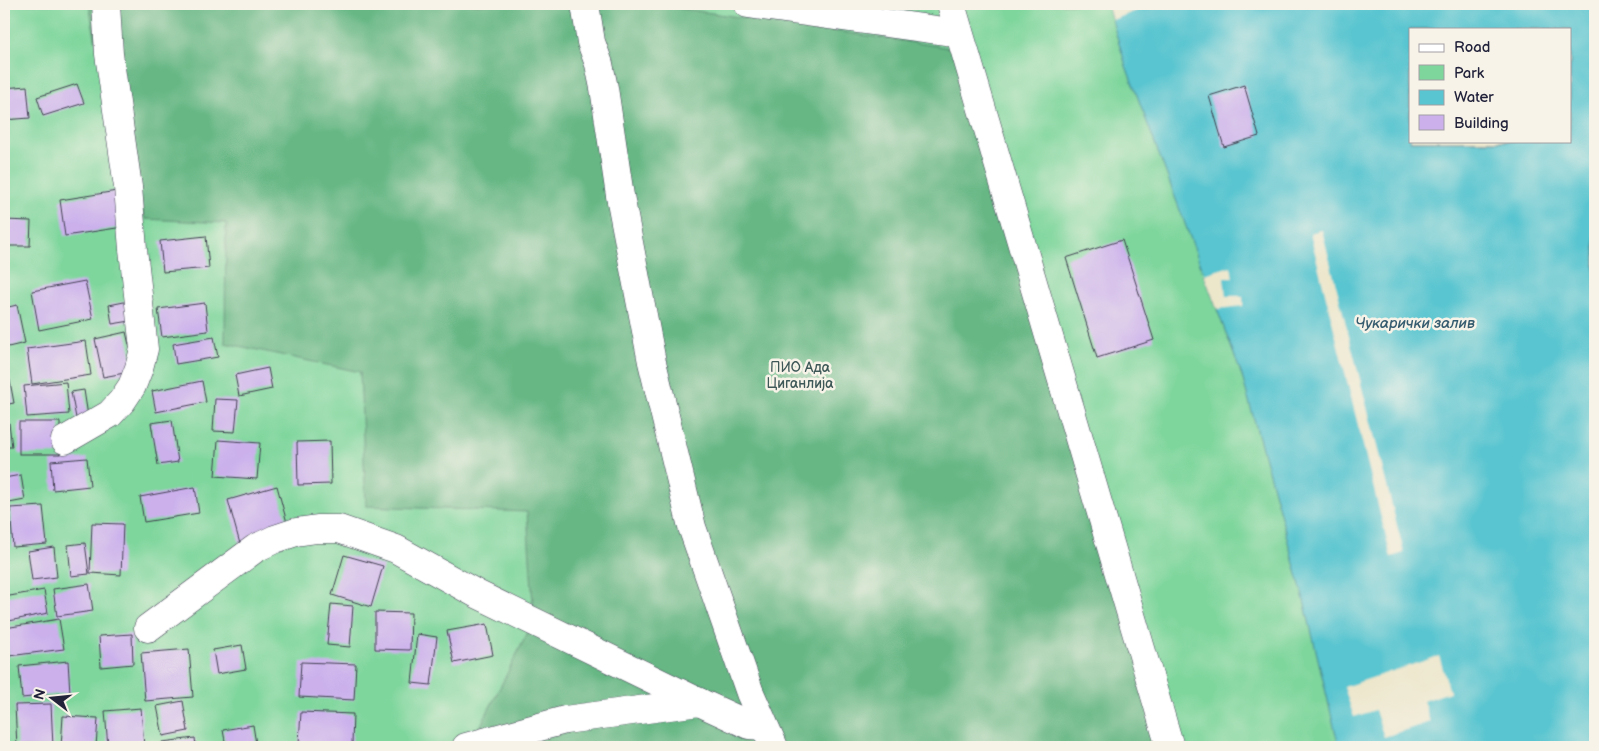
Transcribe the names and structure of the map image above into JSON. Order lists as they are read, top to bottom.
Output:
{
  "water": ["Чукарички залив"],
  "parks": ["ПИО Ада Циганлија"],
  "legend": [
    "Road",
    "Park",
    "Water",
    "Building"
  ],
  "north": "left"
}
